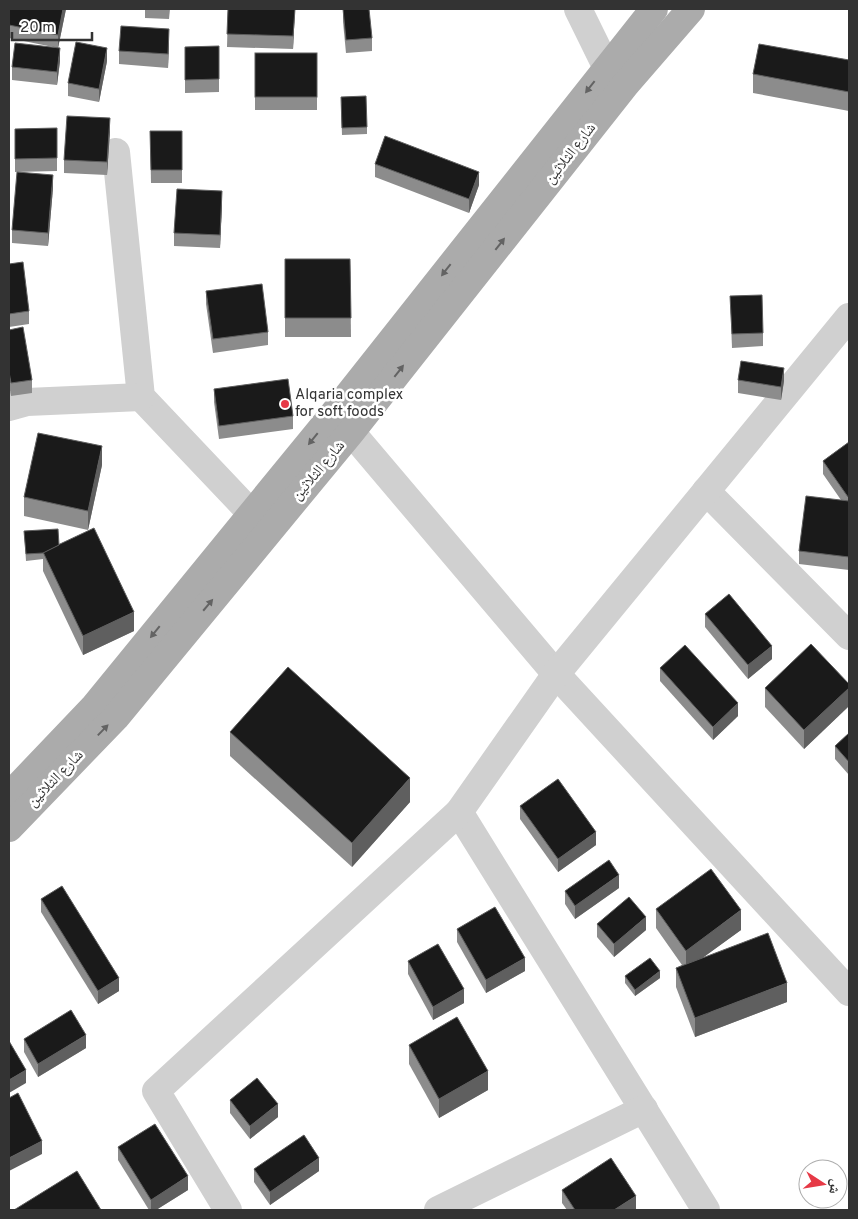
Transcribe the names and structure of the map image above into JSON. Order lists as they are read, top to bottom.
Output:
{
  "streets": {
    "main road": ["شارع الثلاثين"]
  },
  "places": ["Alqaria complex for soft foods"],
  "scale_bar": "20 m",
  "north": "right"
}
